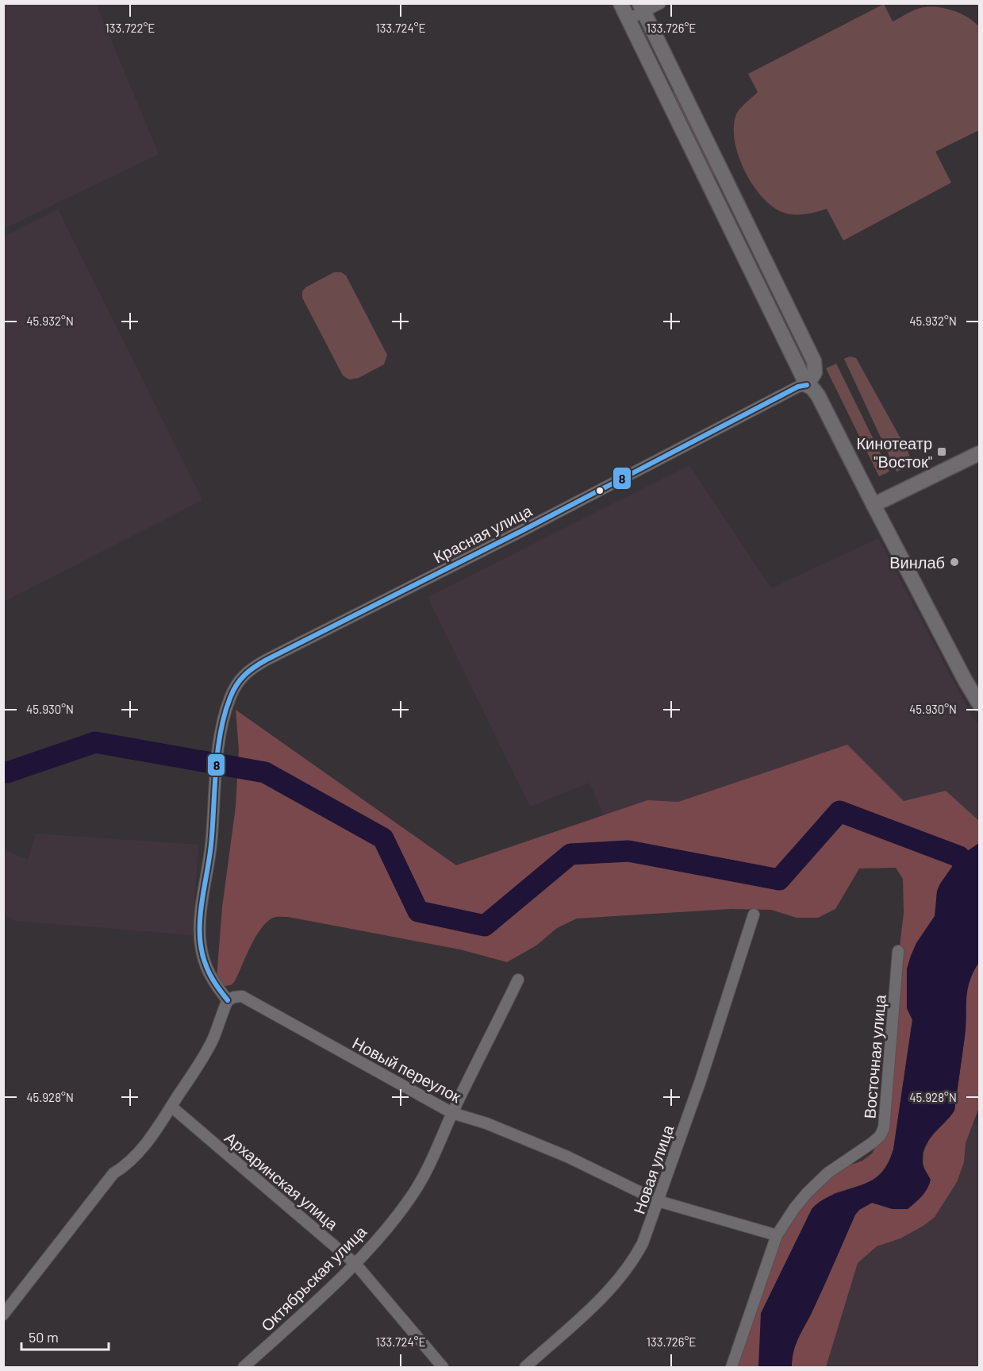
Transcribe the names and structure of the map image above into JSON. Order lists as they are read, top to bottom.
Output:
{
  "streets": {
    "street": [
      "Красная улица",
      "Восточная улица",
      "Новый переулок",
      "Новая улица",
      "Архаринская улица",
      "Октябрьская улица"
    ]
  },
  "crossings": [
    ["Красная улица", "Новый переулок"],
    ["Восточная улица", "Новый переулок"],
    ["Новый переулок", "Новая улица"],
    ["Новый переулок", "Октябрьская улица"],
    ["Архаринская улица", "Октябрьская улица"]
  ],
  "places": {
    "transit": ["Кинотеатр \"Восток\""],
    "other": ["Винлаб"]
  },
  "lines": ["transit line 8"],
  "scale_bar": "50 m",
  "coordinates": [
    "133.722°E",
    "133.724°E",
    "133.726°E",
    "45.932°N",
    "45.930°N",
    "45.928°N"
  ]
}
